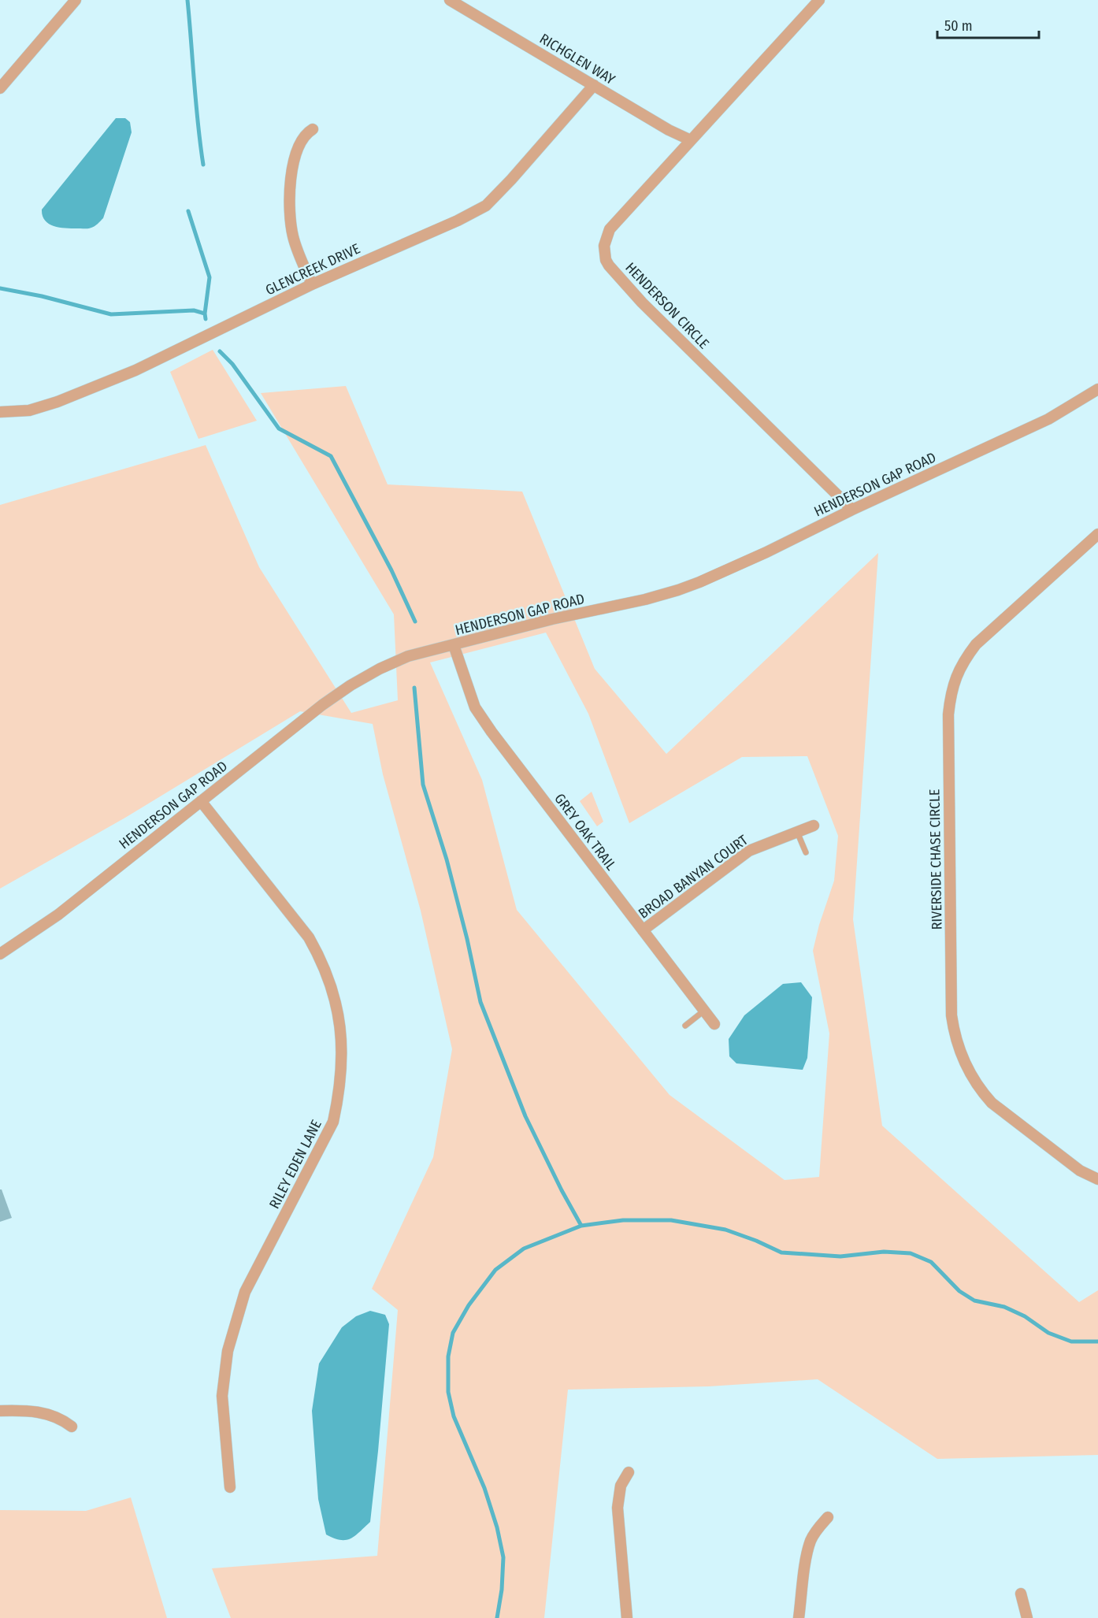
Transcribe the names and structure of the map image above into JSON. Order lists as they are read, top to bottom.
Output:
{
  "streets": {
    "street": [
      "RICHGLEN WAY",
      "GLENCREEK DRIVE",
      "HENDERSON CIRCLE",
      "HENDERSON GAP ROAD",
      "GREY OAK TRAIL",
      "RIVERSIDE CHASE CIRCLE",
      "BROAD BANYAN COURT",
      "RILEY EDEN LANE"
    ]
  },
  "crossings": [
    ["RICHGLEN WAY", "GLENCREEK DRIVE"],
    ["RICHGLEN WAY", "HENDERSON CIRCLE"],
    ["HENDERSON CIRCLE", "HENDERSON GAP ROAD"],
    ["HENDERSON GAP ROAD", "GREY OAK TRAIL"],
    ["HENDERSON GAP ROAD", "RILEY EDEN LANE"],
    ["GREY OAK TRAIL", "BROAD BANYAN COURT"]
  ],
  "scale_bar": "50 m"
}
